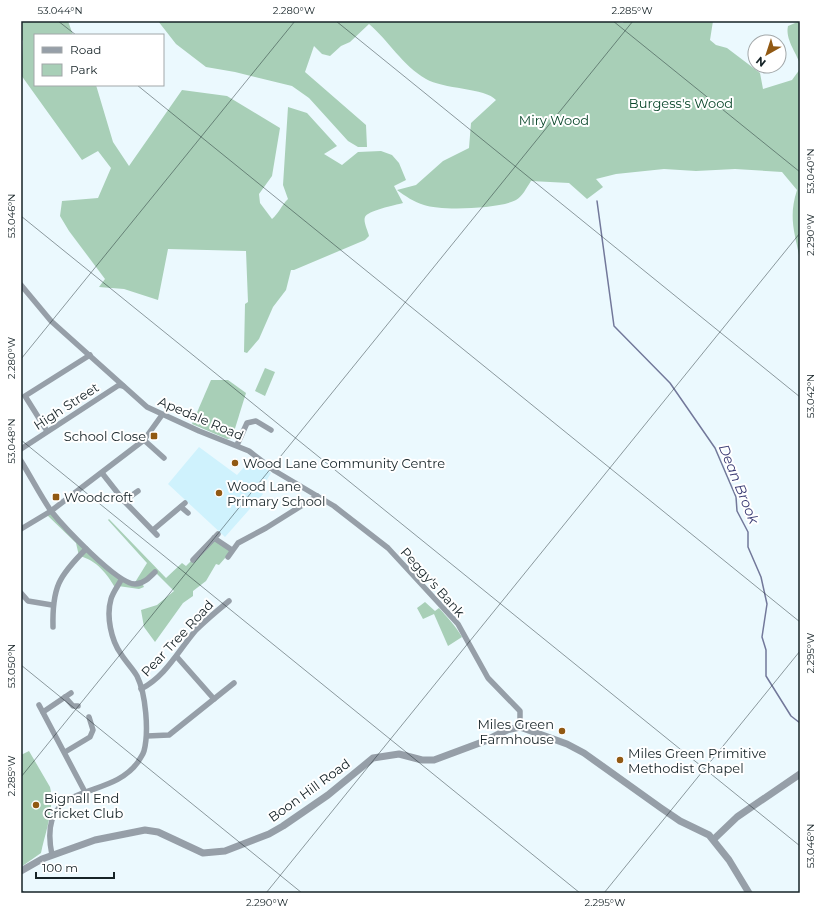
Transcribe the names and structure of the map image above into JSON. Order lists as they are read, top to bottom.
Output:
{
  "streets": {
    "street": [
      "High Street",
      "Apedale Road",
      "Peggy's Bank",
      "Pear Tree Road",
      "Boon Hill Road"
    ]
  },
  "crossings": [
    ["High Street", "Apedale Road"],
    ["Apedale Road", "Peggy's Bank"],
    ["Peggy's Bank", "Boon Hill Road"]
  ],
  "water": ["Dean Brook"],
  "parks": ["Burgess's Wood", "Miry Wood"],
  "places": {
    "transit": ["School Close", "Woodcroft"],
    "other": [
      "Wood Lane Community Centre",
      "Wood Lane Primary School",
      "Miles Green Farmhouse",
      "Miles Green Primitive Methodist Chapel",
      "Bignall End Cricket Club"
    ]
  },
  "legend": ["Road", "Park"],
  "scale_bar": "100 m",
  "north": "bottom left",
  "coordinates": [
    "53.044°N",
    "2.280°W",
    "2.285°W",
    "53.040°N",
    "53.046°N",
    "2.290°W",
    "53.042°N",
    "53.048°N",
    "2.295°W",
    "53.050°N"
  ]
}
